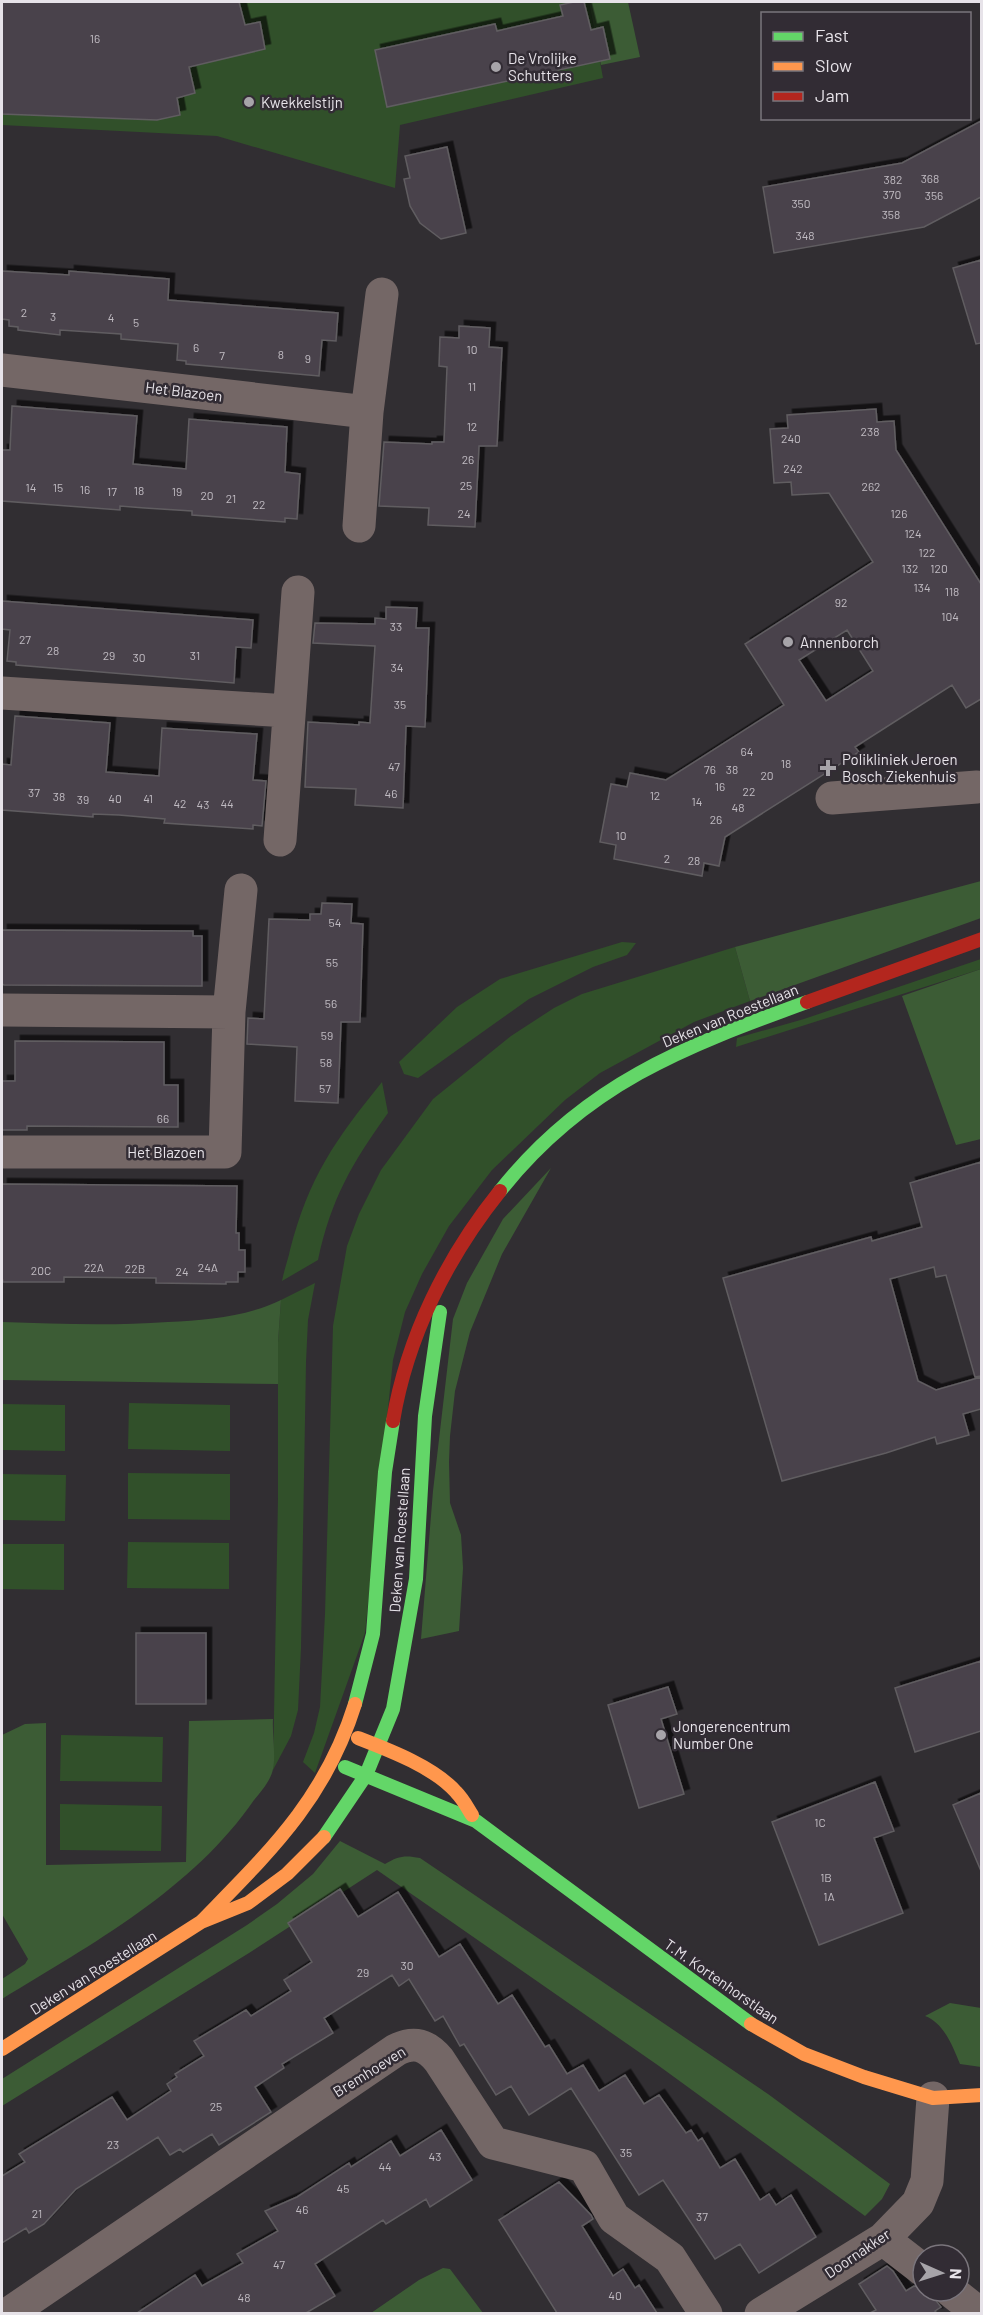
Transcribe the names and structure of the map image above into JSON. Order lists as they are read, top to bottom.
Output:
{
  "streets": {
    "main road": ["Deken van Roestellaan", "T.M. Kortenhorstlaan"],
    "street": ["Het Blazoen", "Bremhoeven", "Doornakker"]
  },
  "crossings": [
    ["Deken van Roestellaan", "T.M. Kortenhorstlaan"],
    ["T.M. Kortenhorstlaan", "Doornakker"]
  ],
  "places": {
    "other": [
      "De Vrolijke Schutters",
      "Kwekkelstijn",
      "Annenborch",
      "Jongerencentrum Number One"
    ],
    "health": ["Polikliniek Jeroen Bosch Ziekenhuis"]
  },
  "house_numbers": [
    "16",
    "368",
    "382",
    "370",
    "356",
    "350",
    "358",
    "348",
    "2",
    "3",
    "4",
    "5",
    "6",
    "10",
    "8",
    "7",
    "9",
    "11",
    "12",
    "238",
    "240",
    "26",
    "242",
    "25",
    "262",
    "14",
    "15",
    "16",
    "18",
    "17",
    "19",
    "20",
    "21",
    "22",
    "24",
    "126",
    "124",
    "122",
    "132",
    "120",
    "134",
    "118",
    "92",
    "104",
    "33",
    "27",
    "28",
    "29",
    "31",
    "30",
    "34",
    "35",
    "64",
    "18",
    "47",
    "76",
    "38",
    "20",
    "16",
    "22",
    "37",
    "46",
    "12",
    "38",
    "40",
    "41",
    "39",
    "14",
    "42",
    "44",
    "43",
    "48",
    "26",
    "10",
    "2",
    "28",
    "54",
    "55",
    "56",
    "59",
    "58",
    "57",
    "66",
    "22A",
    "24A",
    "22B",
    "20C",
    "24",
    "1C",
    "1B",
    "1A",
    "30",
    "29",
    "25",
    "23",
    "35",
    "43",
    "44",
    "45",
    "46",
    "21",
    "37",
    "47",
    "40",
    "48"
  ],
  "legend": ["Fast", "Slow", "Jam"],
  "north": "right"
}
